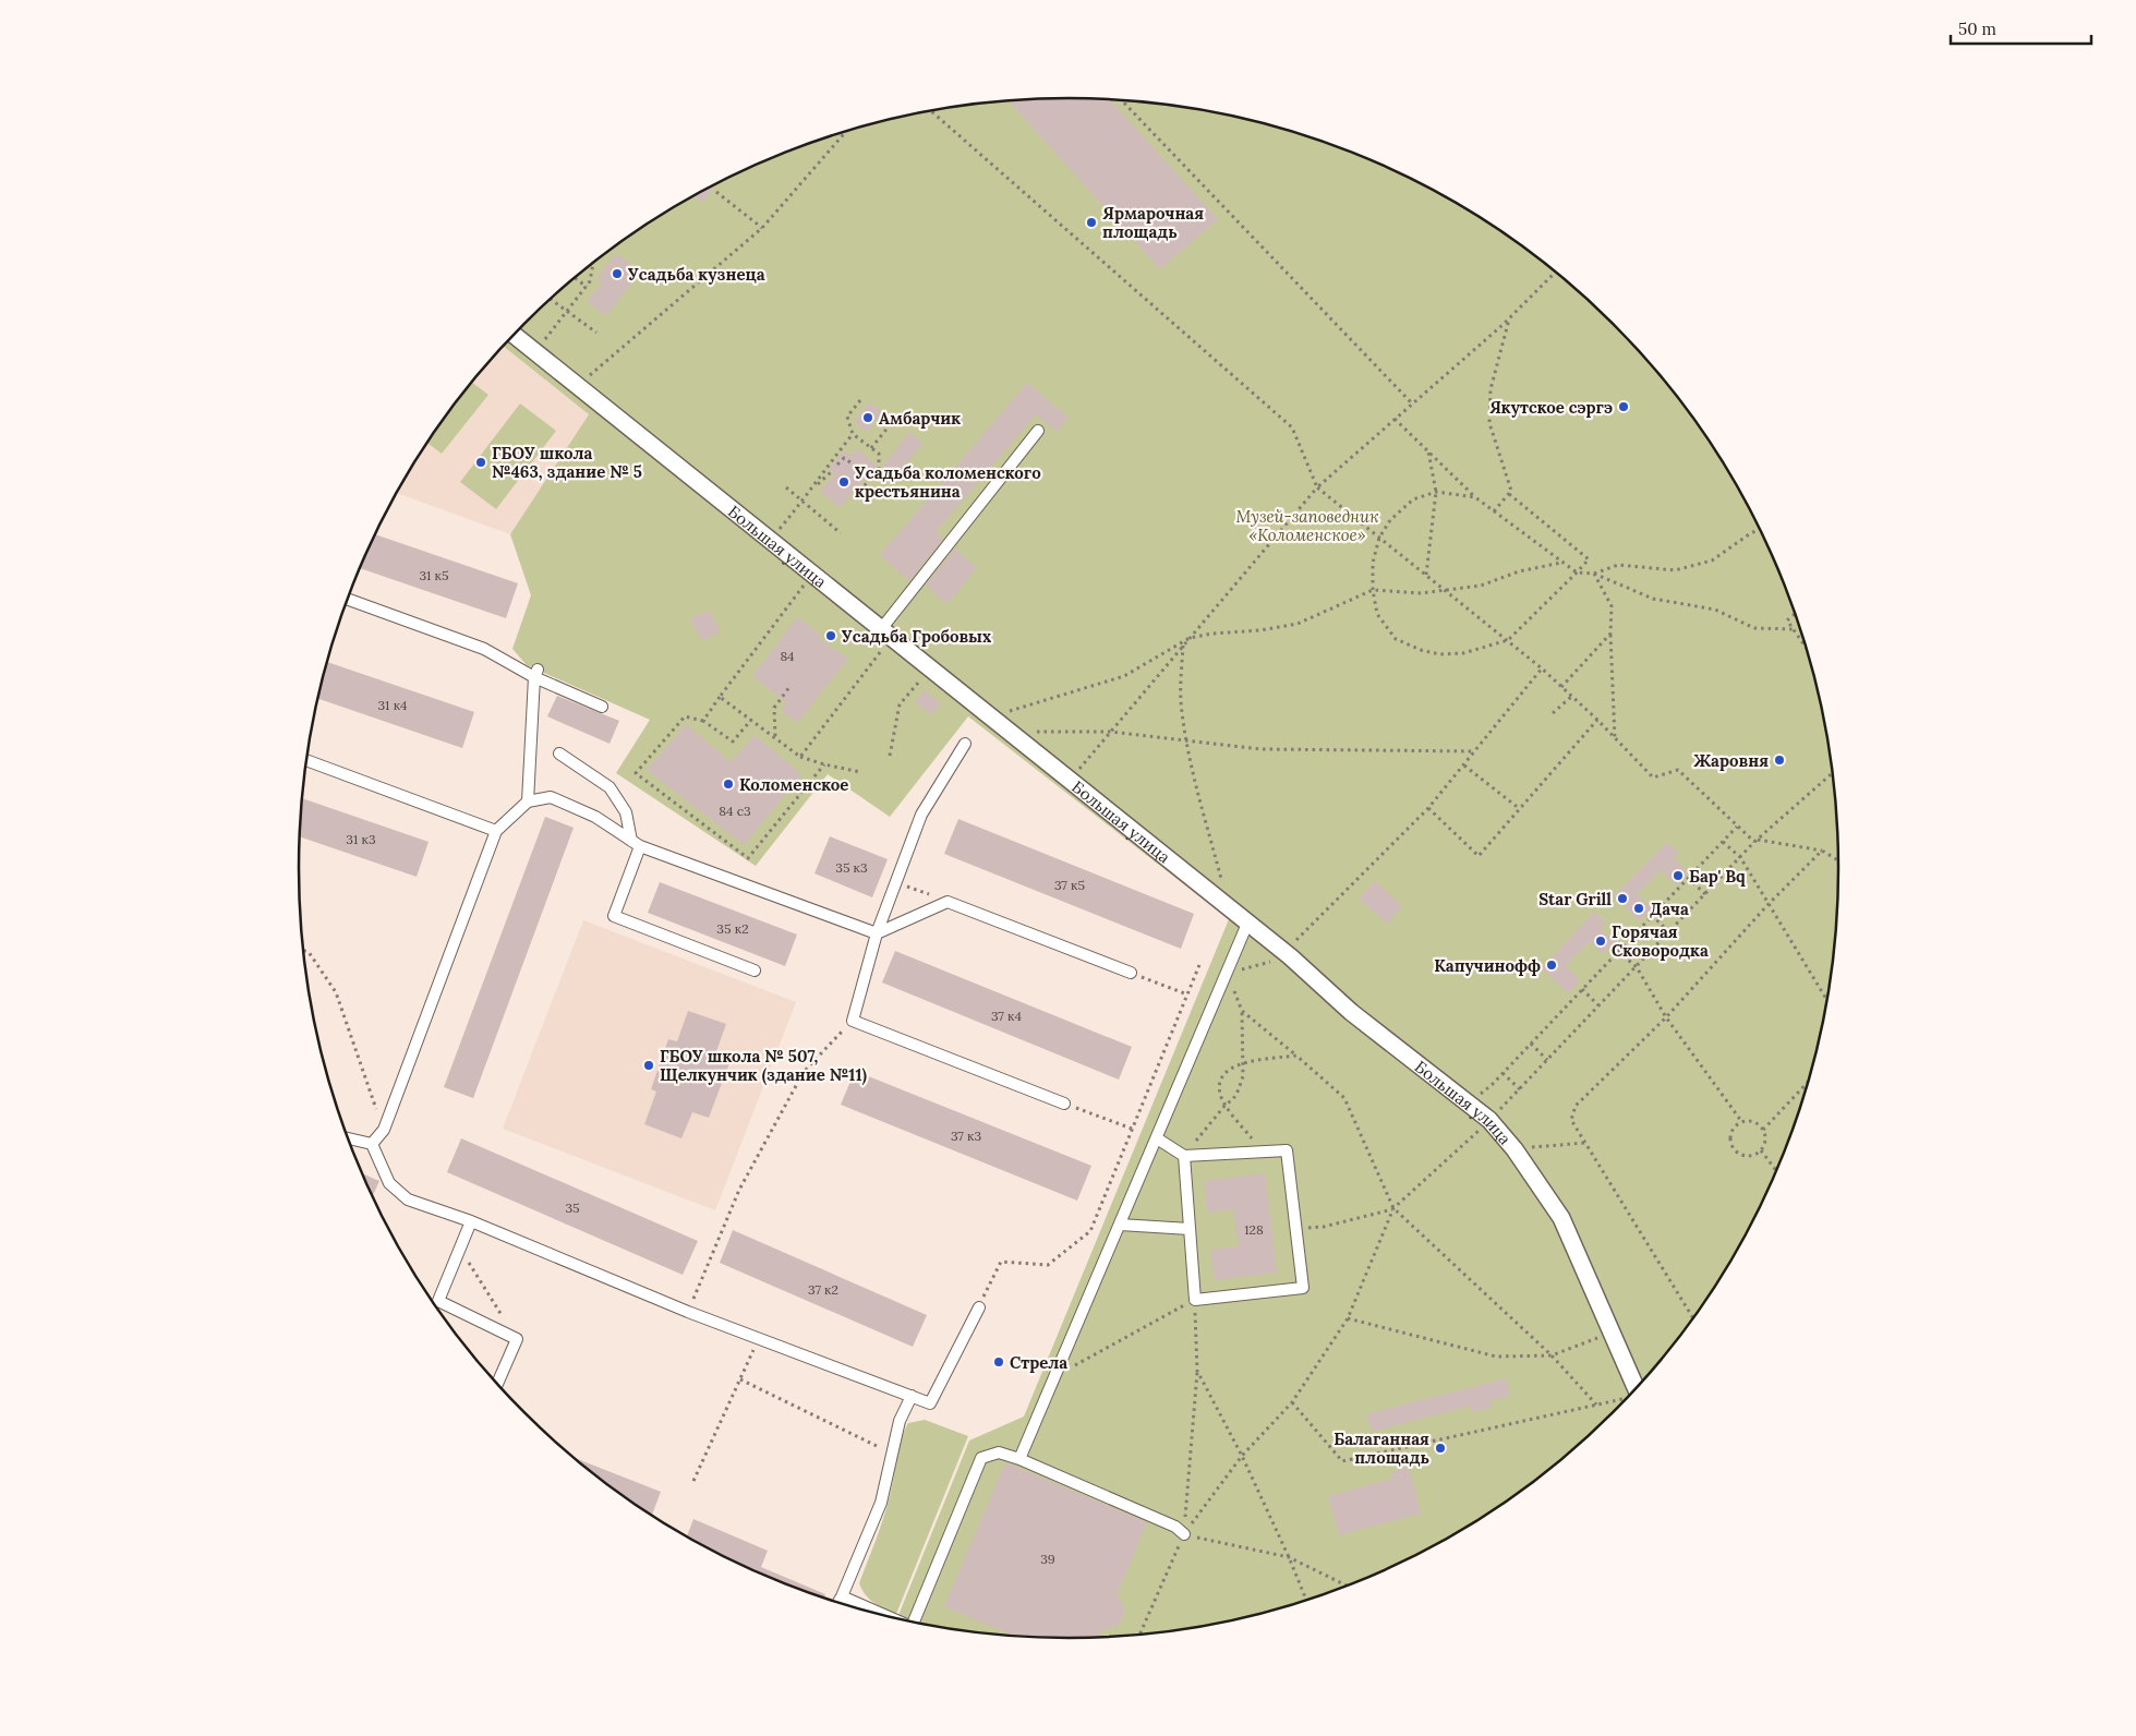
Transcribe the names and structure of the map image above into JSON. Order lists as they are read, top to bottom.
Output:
{
  "streets": {
    "street": ["Большая улица"]
  },
  "parks": ["Музей-заповедник «Коломенское»"],
  "places": [
    "Ярмарочная площадь",
    "Усадьба кузнеца",
    "Якутское сэргэ",
    "Амбарчик",
    "ГБОУ школа №463, здание № 5",
    "Усадьба коломенского крестьянина",
    "Усадьба Гробовых",
    "Жаровня",
    "Коломенское",
    "Бар' Bq",
    "Star Grill",
    "Дача",
    "Горячая Сковородка",
    "Капучинофф",
    "ГБОУ школа № 507, Щелкунчик (здание №11)",
    "Стрела",
    "Балаганная площадь"
  ],
  "house_numbers": [
    "31 к5",
    "84",
    "31 к4",
    "84 с3",
    "31 к3",
    "35 к3",
    "37 к5",
    "35 к2",
    "37 к4",
    "37 к3",
    "35",
    "128",
    "37 к2",
    "39"
  ],
  "scale_bar": "50 m"
}
